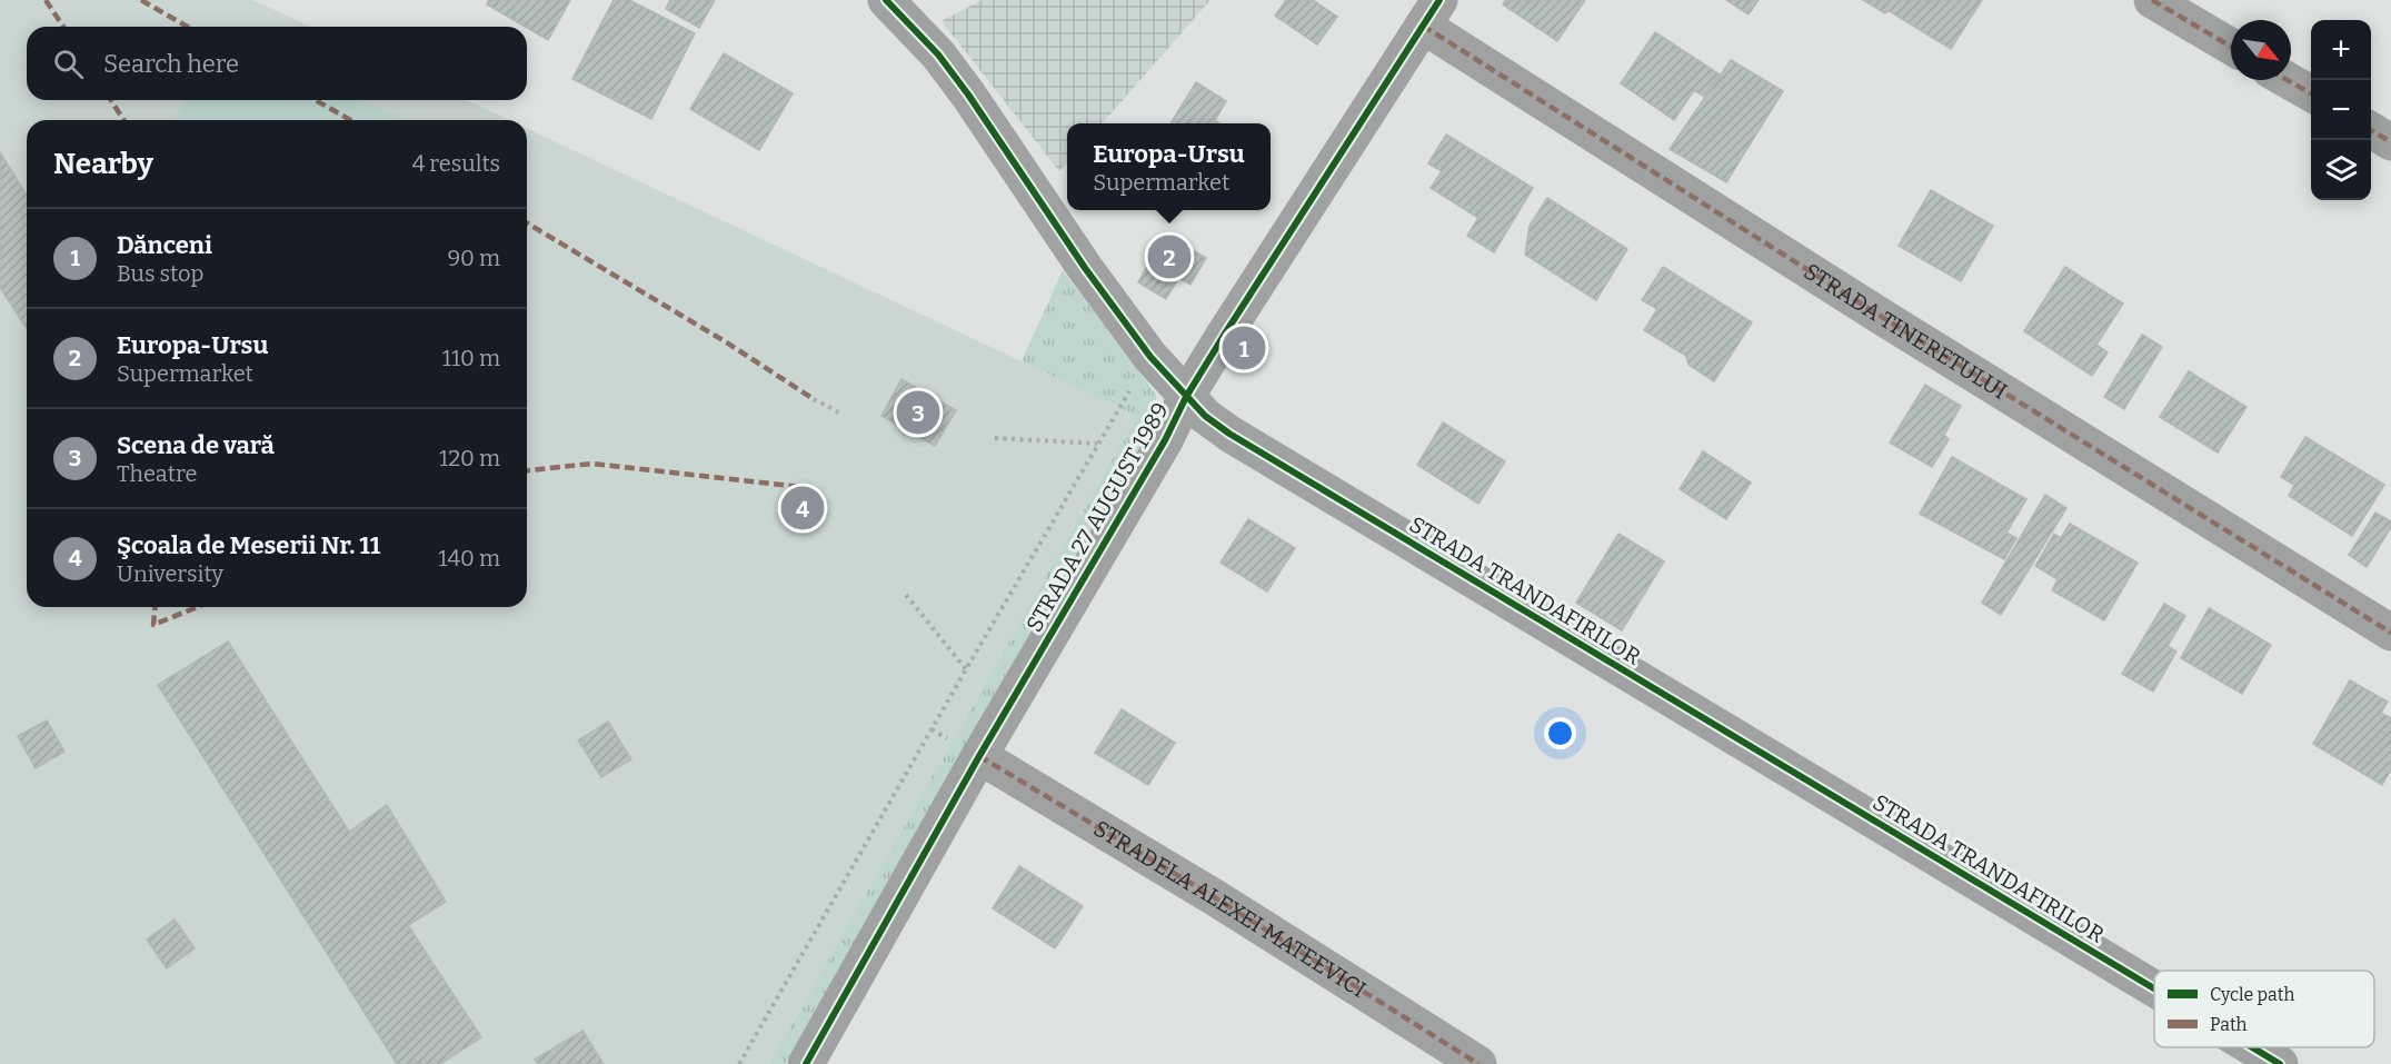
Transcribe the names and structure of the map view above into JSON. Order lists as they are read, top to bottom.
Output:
{
  "streets": {
    "street": [
      "STRADA TINERETULUI",
      "STRADA 27 AUGUST 1989",
      "STRADA TRANDAFIRILOR",
      "STRADELA ALEXEI MATEEVICI"
    ]
  },
  "crossings": [
    ["STRADA TINERETULUI", "STRADA 27 AUGUST 1989"],
    ["STRADA 27 AUGUST 1989", "STRADA TRANDAFIRILOR"],
    ["STRADA 27 AUGUST 1989", "STRADELA ALEXEI MATEEVICI"]
  ],
  "legend": ["Cycle path", "Path"],
  "north": "bottom right",
  "page": {
    "map_buttons": ["+", "−"],
    "search": "Search here",
    "heading": ["Nearby", "4 results"],
    "popup": ["Europa-Ursu", "Supermarket"],
    "list": [
      {
        "mark": "1",
        "name": "Dănceni",
        "note": "Bus stop",
        "value": "90 m"
      },
      {
        "mark": "2",
        "name": "Europa-Ursu",
        "note": "Supermarket",
        "value": "110 m"
      },
      {
        "mark": "3",
        "name": "Scena de vară",
        "note": "Theatre",
        "value": "120 m"
      },
      {
        "mark": "4",
        "name": "Şcoala de Meserii Nr. 11",
        "note": "University",
        "value": "140 m"
      }
    ],
    "pins": [
      "2",
      "1",
      "3",
      "4"
    ]
  }
}
